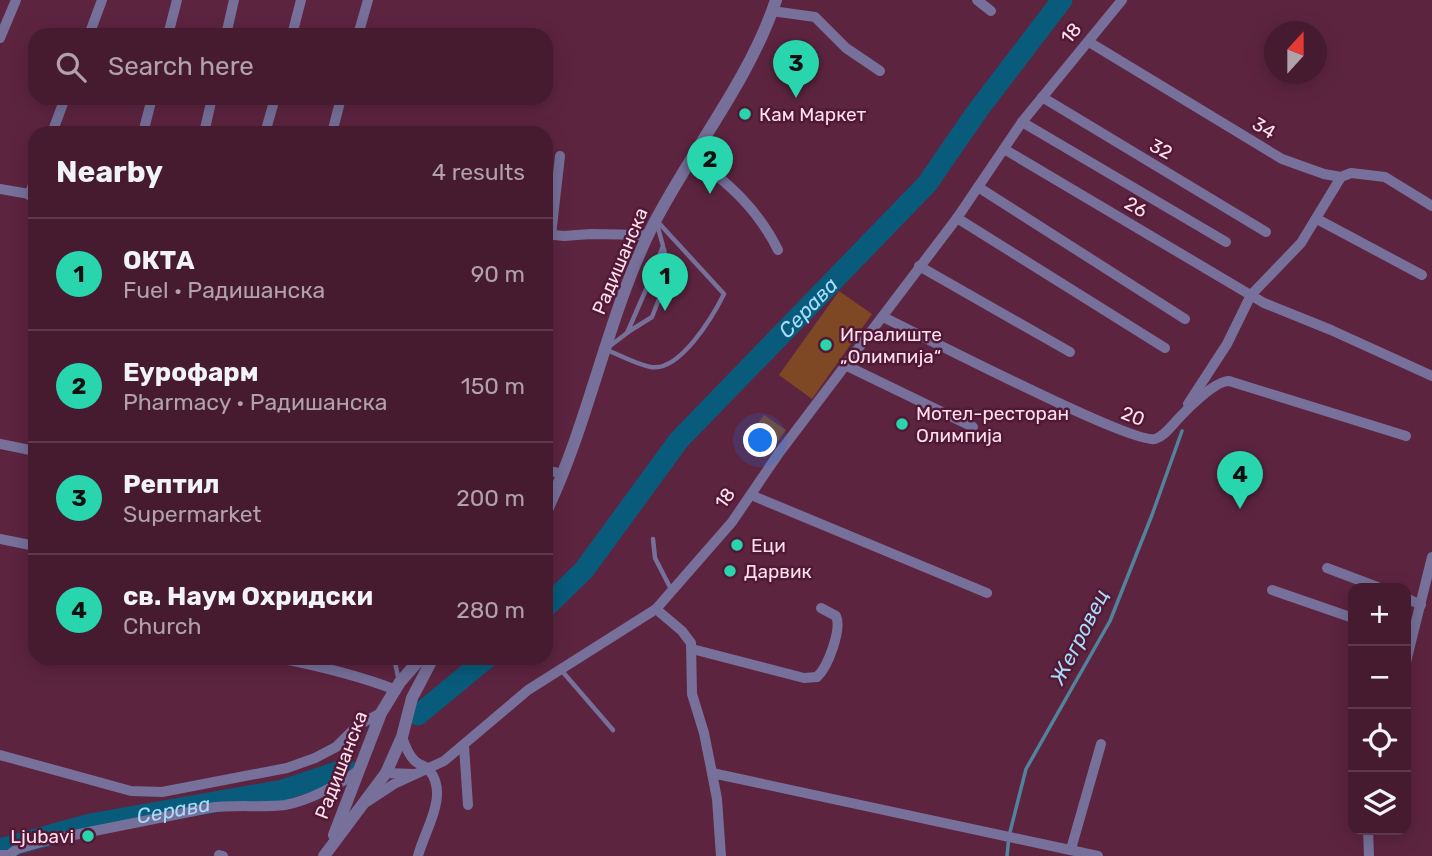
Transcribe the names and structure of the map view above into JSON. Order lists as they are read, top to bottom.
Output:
{
  "streets": {
    "street": [
      "18",
      "34",
      "32",
      "26",
      "Радишанска",
      "20"
    ]
  },
  "crossings": [
    ["18", "34"],
    ["18", "32"],
    ["18", "26"],
    ["18", "Радишанска"],
    ["18", "20"]
  ],
  "water": ["Серава", "Жегровец"],
  "places": [
    "Кам Маркет",
    "Игралиште „Олимпија“",
    "Мотел-ресторан Олимпија",
    "Еци",
    "Дарвик",
    "Ljubavi"
  ],
  "north": "top",
  "page": {
    "search": "Search here",
    "pins": [
      "3",
      "2",
      "1",
      "4"
    ],
    "heading": ["Nearby", "4 results"],
    "list": [
      {
        "mark": "1",
        "name": "ОКТА",
        "note": "Fuel · Радишанска",
        "value": "90 m"
      },
      {
        "mark": "2",
        "name": "Еурофарм",
        "note": "Pharmacy · Радишанска",
        "value": "150 m"
      },
      {
        "mark": "3",
        "name": "Рептил",
        "note": "Supermarket",
        "value": "200 m"
      },
      {
        "mark": "4",
        "name": "св. Наум Охридски",
        "note": "Church",
        "value": "280 m"
      }
    ],
    "map_buttons": ["+", "−"]
  }
}
